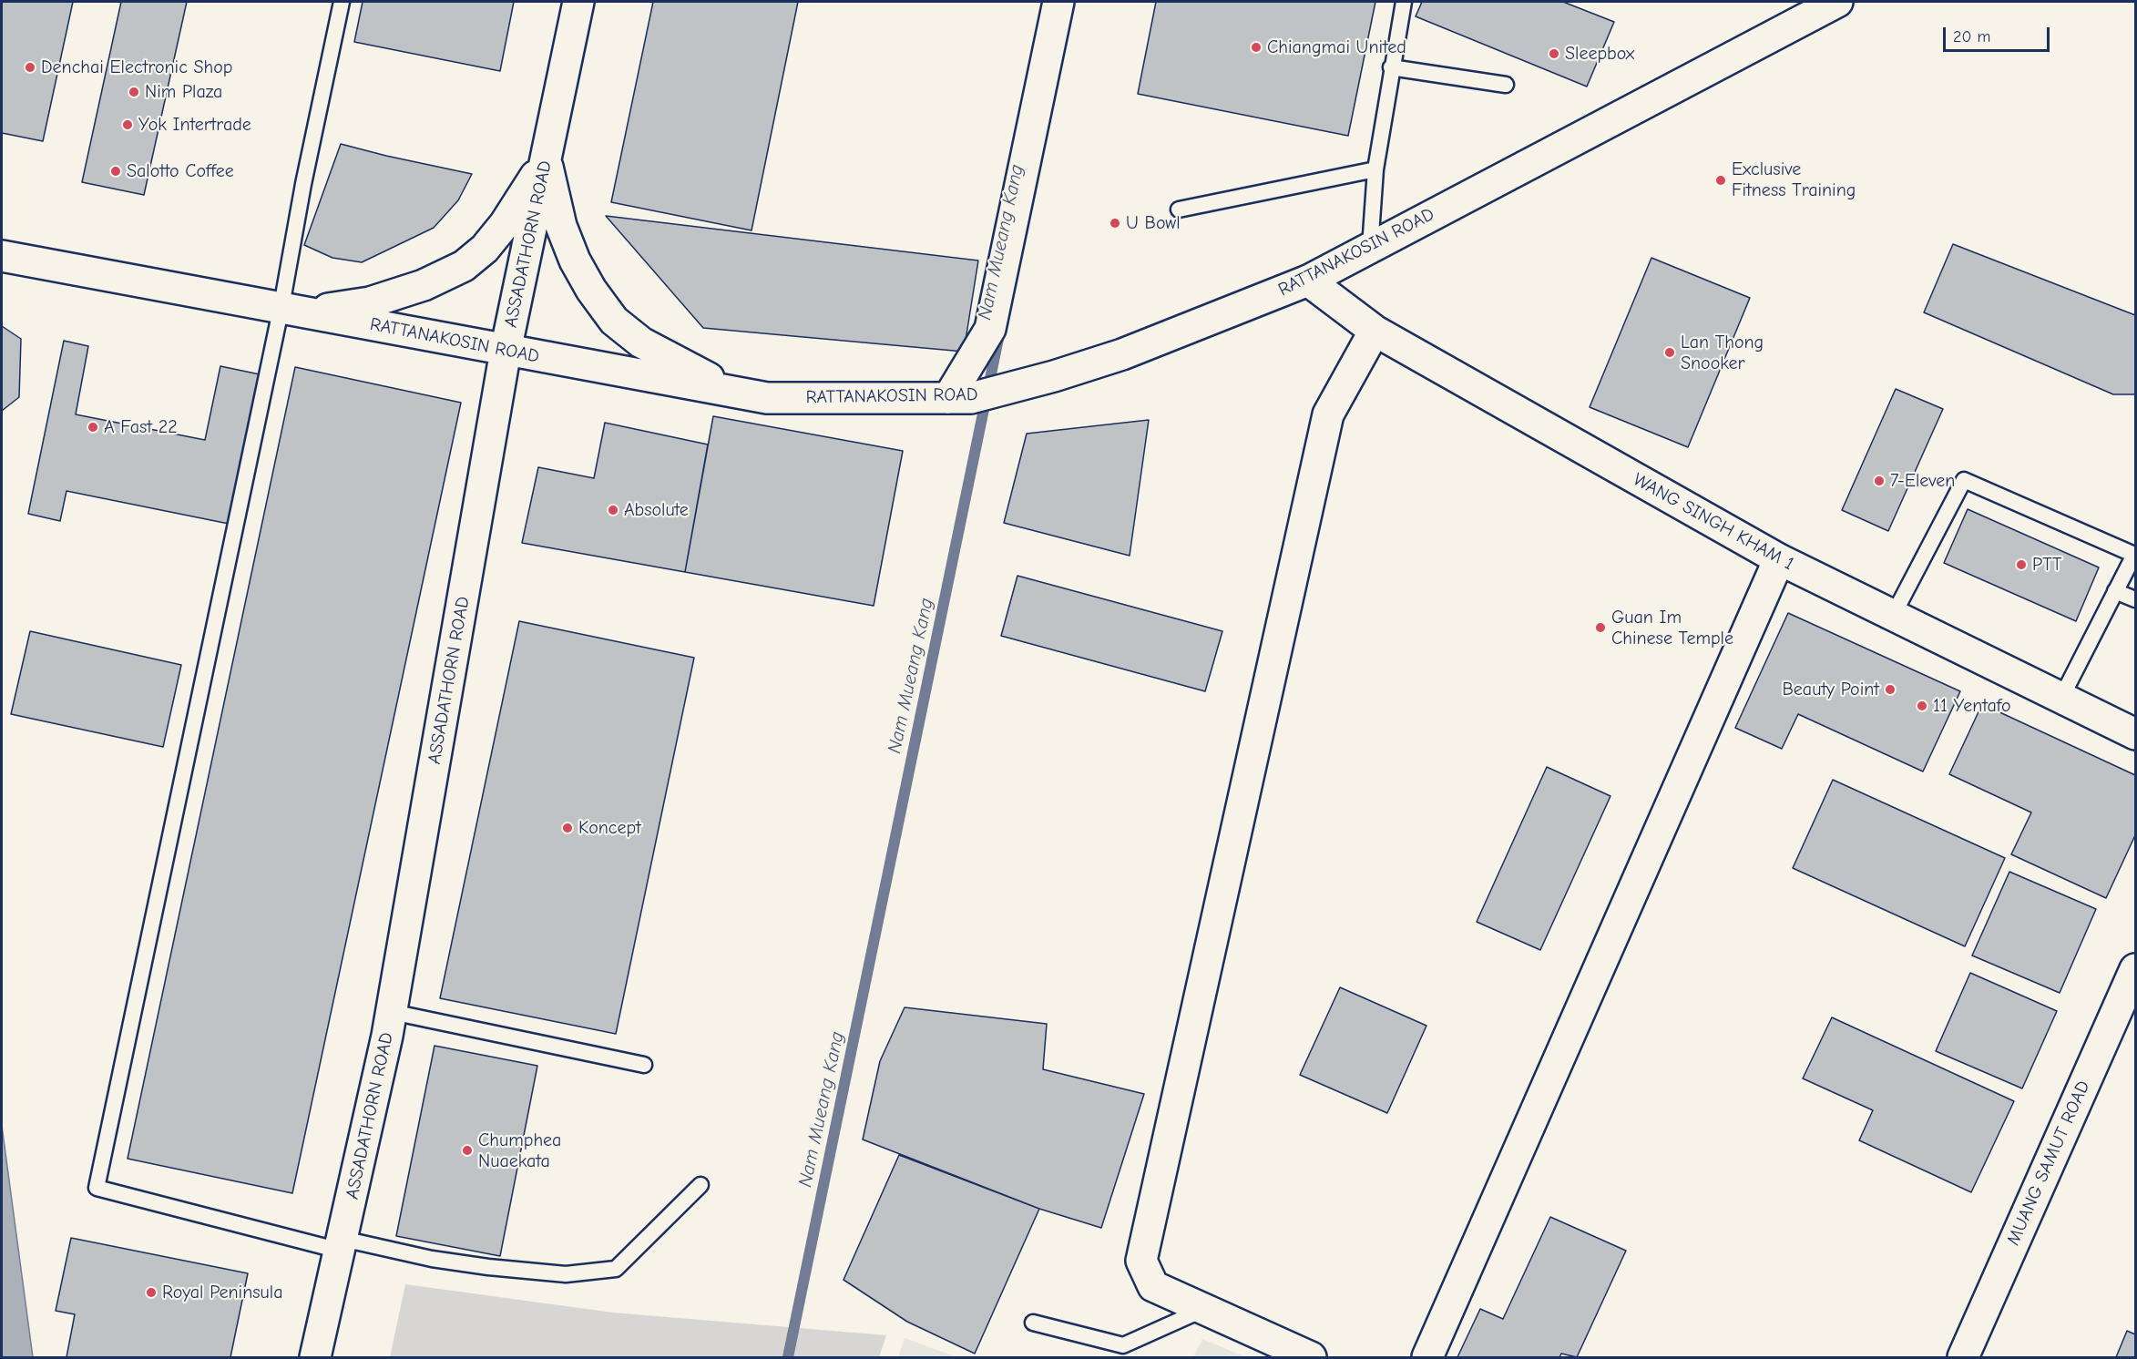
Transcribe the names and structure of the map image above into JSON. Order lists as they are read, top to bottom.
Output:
{
  "streets": {
    "street": [
      "ASSADATHORN ROAD",
      "RATTANAKOSIN ROAD",
      "WANG SINGH KHAM 1",
      "MUANG SAMUT ROAD"
    ]
  },
  "crossings": [
    ["ASSADATHORN ROAD", "RATTANAKOSIN ROAD"],
    ["RATTANAKOSIN ROAD", "WANG SINGH KHAM 1"]
  ],
  "water": ["Nam Mueang Kang"],
  "places": [
    "Chiangmai United",
    "Sleepbox",
    "Denchai Electronic Shop",
    "Nim Plaza",
    "Yok Intertrade",
    "Salotto Coffee",
    "Exclusive Fitness Training",
    "U Bowl",
    "Lan Thong Snooker",
    "A Fast 22",
    "7-Eleven",
    "Absolute",
    "PTT",
    "Guan Im Chinese Temple",
    "Beauty Point",
    "11 Yentafo",
    "Koncept",
    "Chumphea Nuaekata",
    "Royal Peninsula"
  ],
  "scale_bar": "20 m"
}
